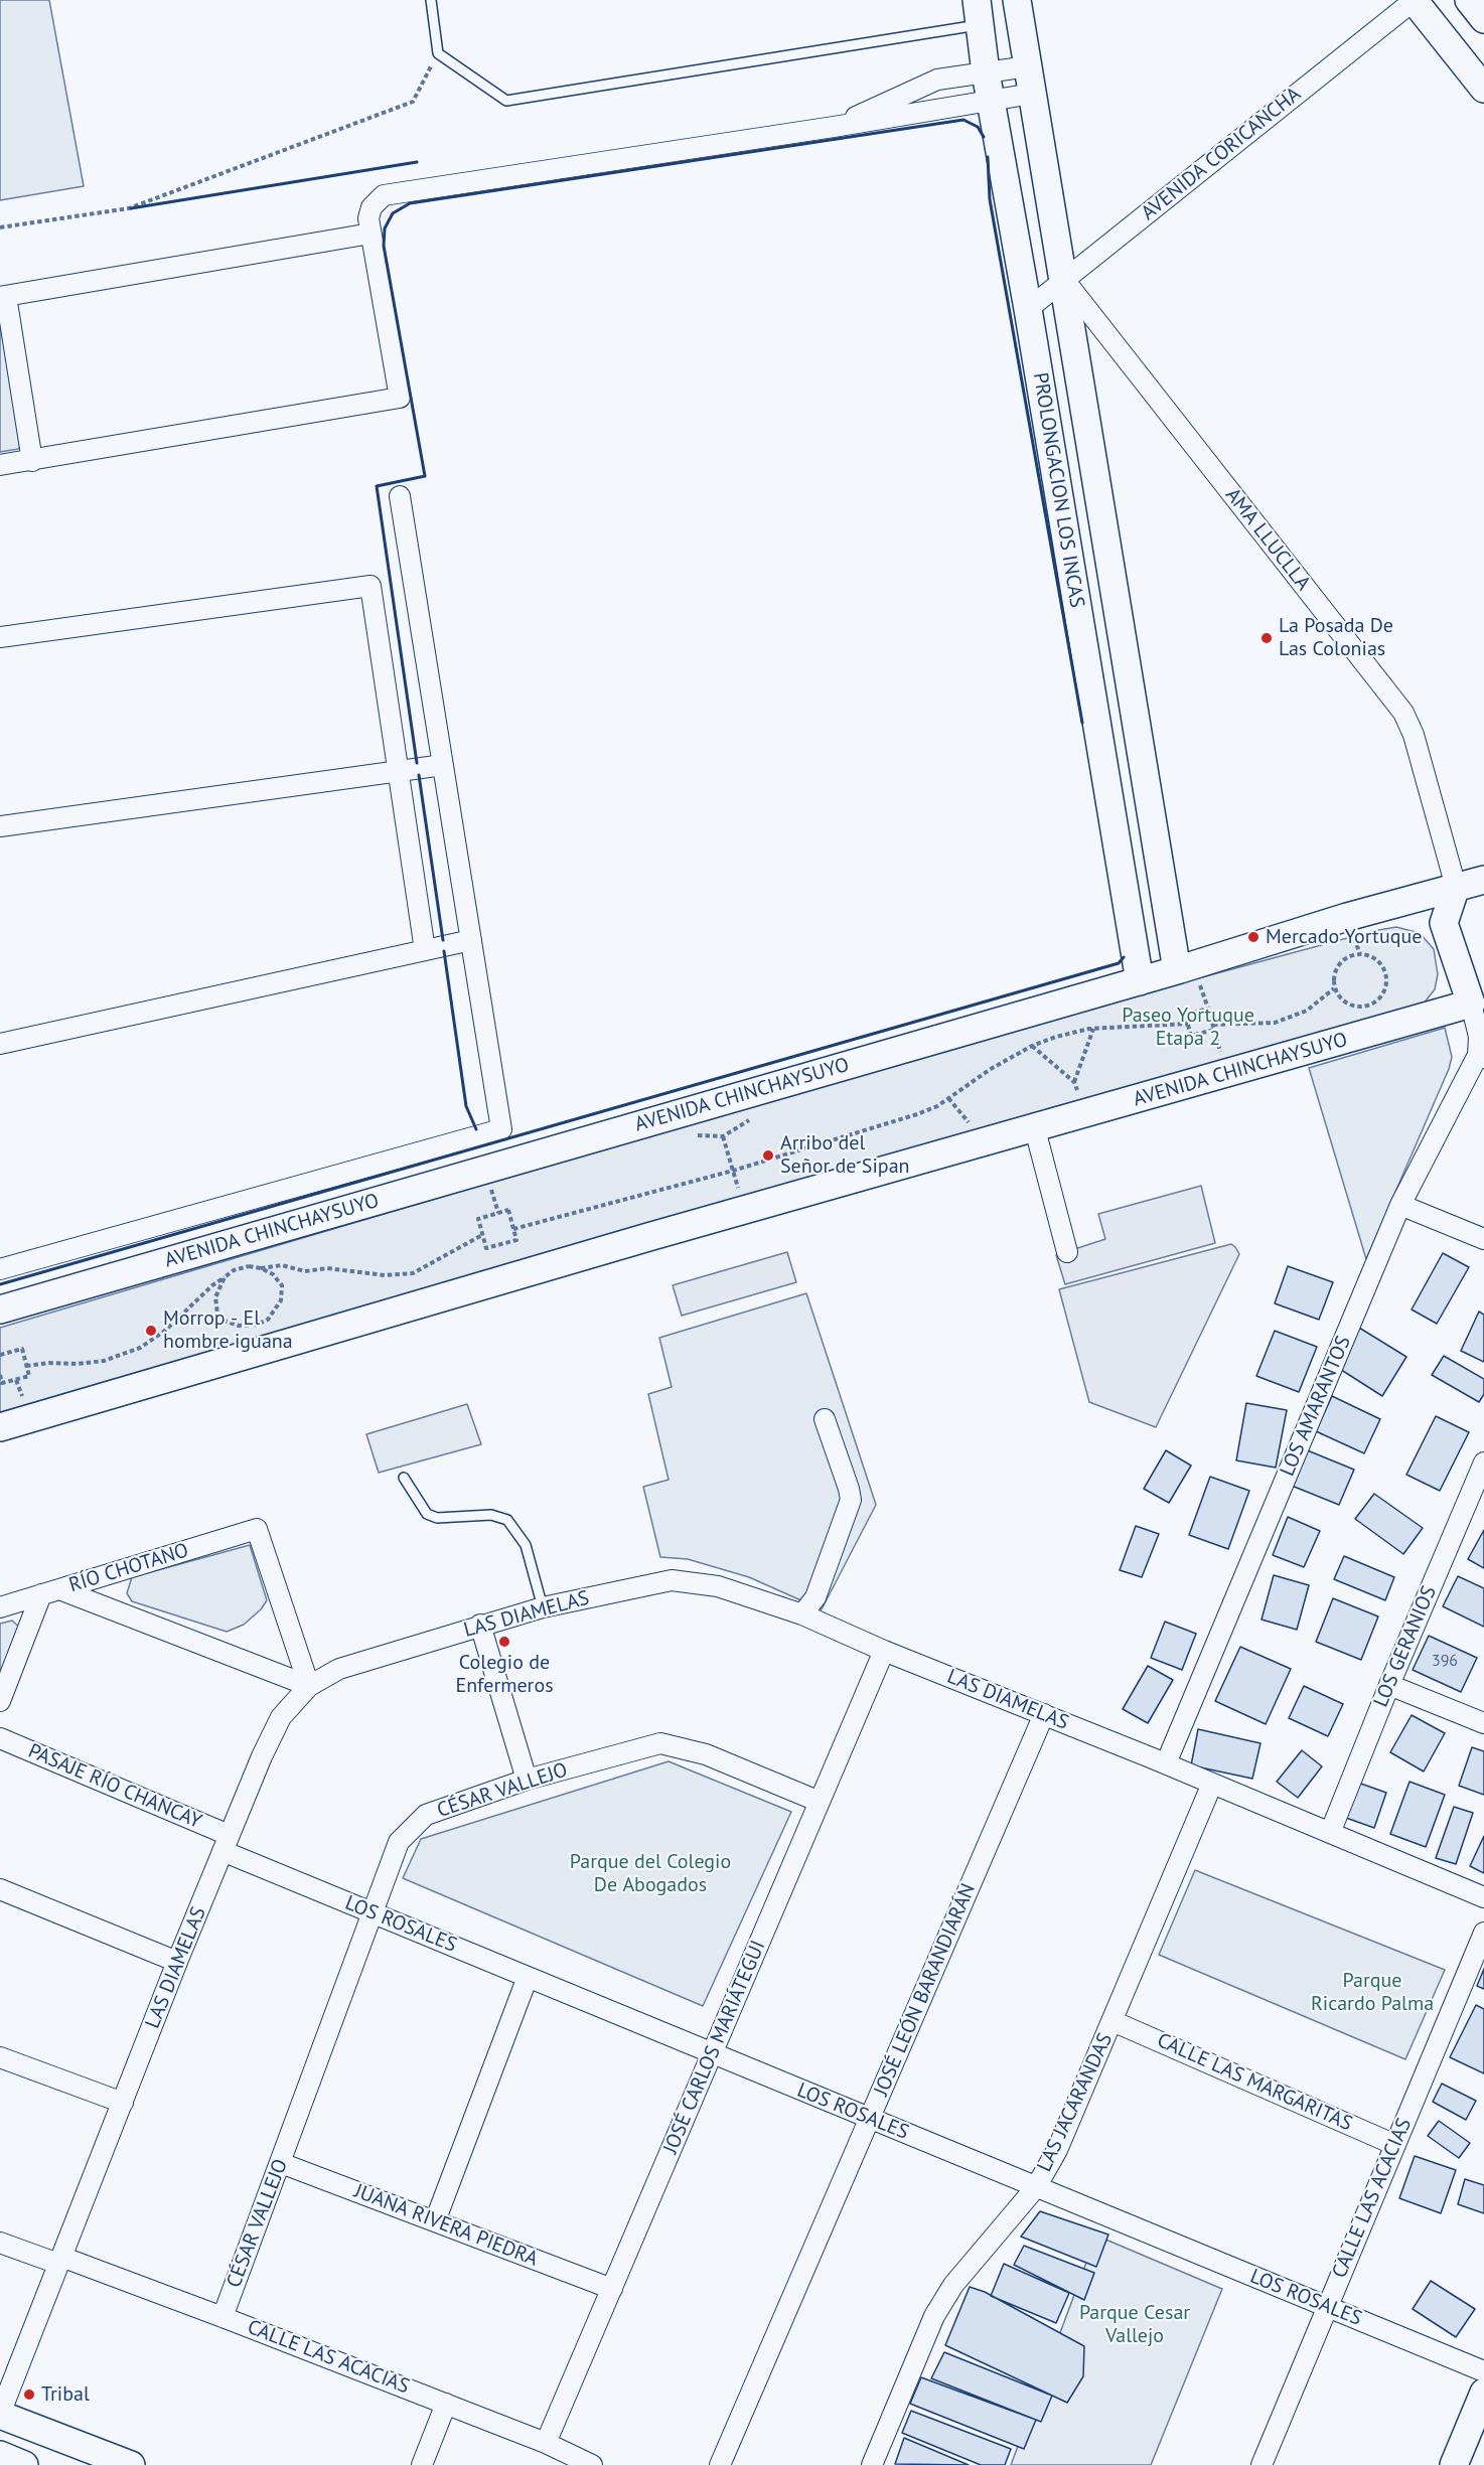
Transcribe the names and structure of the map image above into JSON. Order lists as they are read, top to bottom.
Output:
{
  "streets": {
    "street": [
      "AVENIDA CORICANCHA",
      "PROLONGACION LOS INCAS",
      "AMA LLUCLLA",
      "AVENIDA CHINCHAYSUYO",
      "LOS AMARANTOS",
      "RÍO CHOTANO",
      "LAS DIAMELAS",
      "LOS GERANIOS",
      "PASAJE RÍO CHANCAY",
      "CÉSAR VALLEJO",
      "LOS ROSALES",
      "JOSÉ LEÓN BARANDIARÁN",
      "JOSÉ CARLOS MARIÁTEGUI",
      "CALLE LAS MARGARITAS",
      "LAS JACARANDAS",
      "CALLE LAS ACACIAS",
      "JUANA RIVERA PIEDRA"
    ]
  },
  "crossings": [
    ["AVENIDA CORICANCHA", "PROLONGACION LOS INCAS"],
    ["AVENIDA CORICANCHA", "AMA LLUCLLA"],
    ["PROLONGACION LOS INCAS", "AMA LLUCLLA"],
    ["PROLONGACION LOS INCAS", "AVENIDA CHINCHAYSUYO"],
    ["AMA LLUCLLA", "AVENIDA CHINCHAYSUYO"],
    ["LOS AMARANTOS", "LAS DIAMELAS"],
    ["RÍO CHOTANO", "LAS DIAMELAS"],
    ["LAS DIAMELAS", "LOS GERANIOS"],
    ["LAS DIAMELAS", "PASAJE RÍO CHANCAY"],
    ["LAS DIAMELAS", "LOS ROSALES"],
    ["LAS DIAMELAS", "JOSÉ LEÓN BARANDIARÁN"],
    ["LAS DIAMELAS", "JOSÉ CARLOS MARIÁTEGUI"],
    ["LAS DIAMELAS", "LAS JACARANDAS"],
    ["LAS DIAMELAS", "CALLE LAS ACACIAS"],
    ["PASAJE RÍO CHANCAY", "LOS ROSALES"],
    ["CÉSAR VALLEJO", "LOS ROSALES"],
    ["CÉSAR VALLEJO", "JOSÉ CARLOS MARIÁTEGUI"],
    ["CÉSAR VALLEJO", "CALLE LAS ACACIAS"],
    ["CÉSAR VALLEJO", "JUANA RIVERA PIEDRA"],
    ["LOS ROSALES", "JOSÉ LEÓN BARANDIARÁN"],
    ["LOS ROSALES", "JOSÉ CARLOS MARIÁTEGUI"],
    ["LOS ROSALES", "LAS JACARANDAS"],
    ["LOS ROSALES", "CALLE LAS ACACIAS"],
    ["JOSÉ CARLOS MARIÁTEGUI", "CALLE LAS ACACIAS"],
    ["JOSÉ CARLOS MARIÁTEGUI", "JUANA RIVERA PIEDRA"],
    ["CALLE LAS MARGARITAS", "LAS JACARANDAS"],
    ["CALLE LAS MARGARITAS", "CALLE LAS ACACIAS"]
  ],
  "parks": [
    "Paseo Yortuque Etapa 2",
    "Parque del Colegio De Abogados",
    "Parque Ricardo Palma",
    "Parque Cesar Vallejo"
  ],
  "places": [
    "La Posada De Las Colonias",
    "Mercado Yortuque",
    "Arribo del Señor de Sipan",
    "Morrop - El hombre iguana",
    "Colegio de Enfermeros",
    "Tribal"
  ],
  "house_numbers": ["396"]
}
